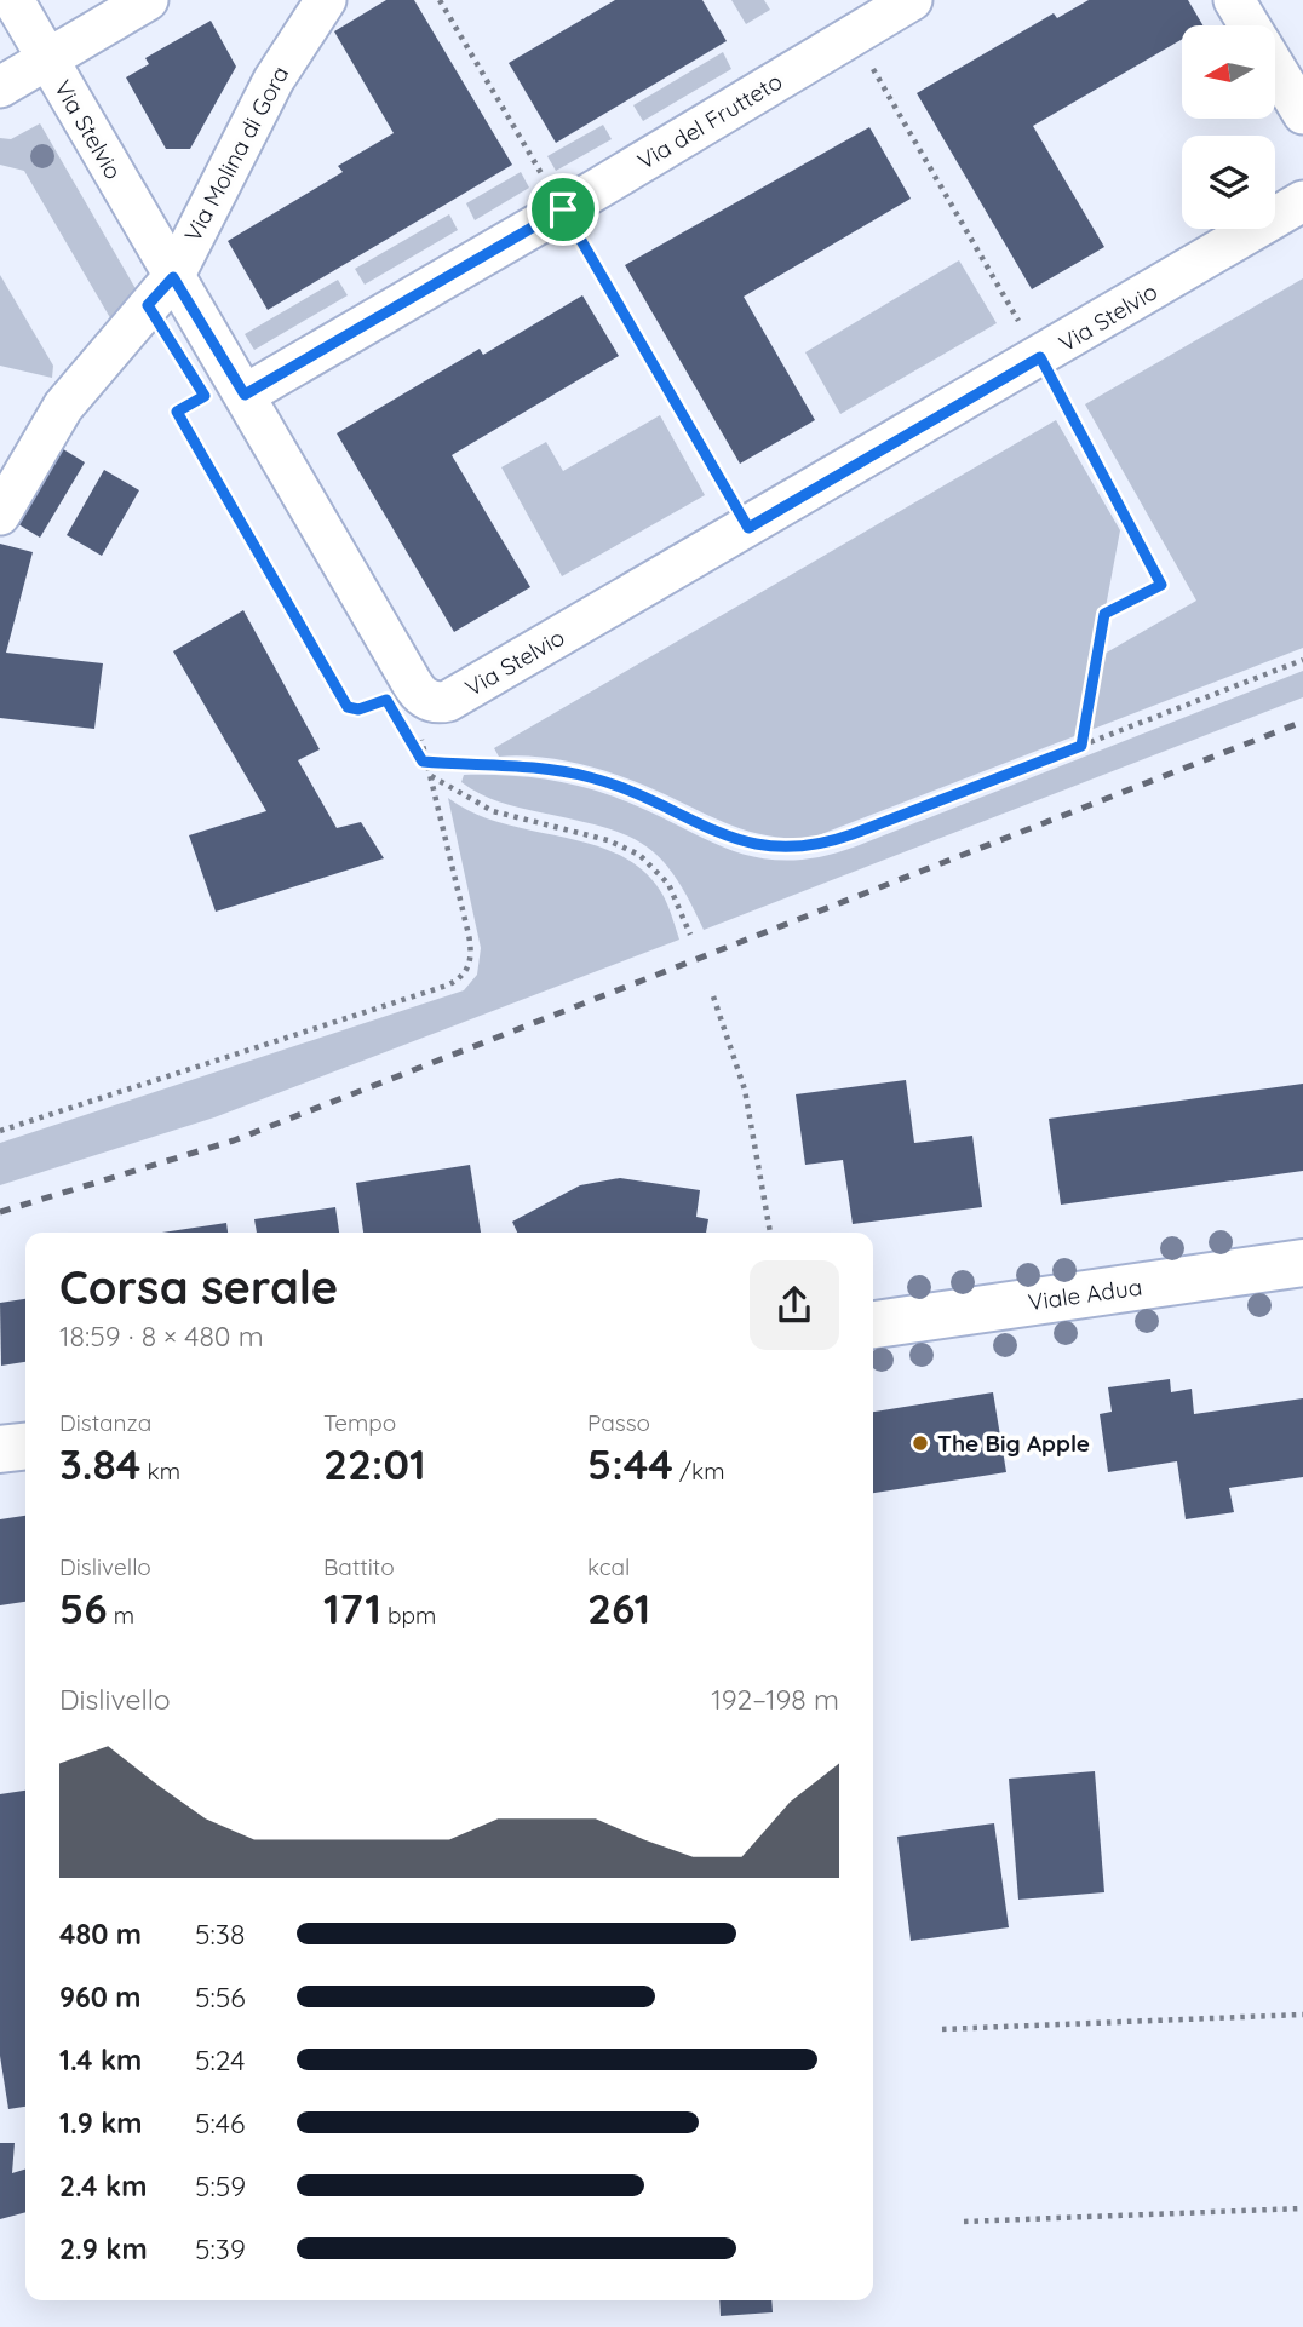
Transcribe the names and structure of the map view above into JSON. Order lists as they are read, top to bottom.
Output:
{
  "streets": {
    "main road": ["Viale Adua"],
    "street": ["Via del Frutteto", "Via Stelvio", "Via Molina di Gora"]
  },
  "crossings": [
    ["Via del Frutteto", "Via Stelvio"],
    ["Via Stelvio", "Via Molina di Gora"]
  ],
  "places": ["The Big Apple"],
  "north": "left",
  "page": {
    "heading": ["Corsa serale", "18:59 · 8 × 480 m"],
    "stats": [
      ["Distanza", "3.84 km"],
      ["Tempo", "22:01"],
      ["Passo", "5:44 /km"],
      ["Dislivello", "56 m"],
      ["Battito", "171 bpm"],
      ["kcal", "261"]
    ],
    "chart": ["Dislivello", "192–198 m"],
    "list": [
      {
        "name": "480 m",
        "note": "5:38"
      },
      {
        "name": "960 m",
        "note": "5:56"
      },
      {
        "name": "1.4 km",
        "note": "5:24"
      },
      {
        "name": "1.9 km",
        "note": "5:46"
      },
      {
        "name": "2.4 km",
        "note": "5:59"
      },
      {
        "name": "2.9 km",
        "note": "5:39"
      }
    ]
  }
}
